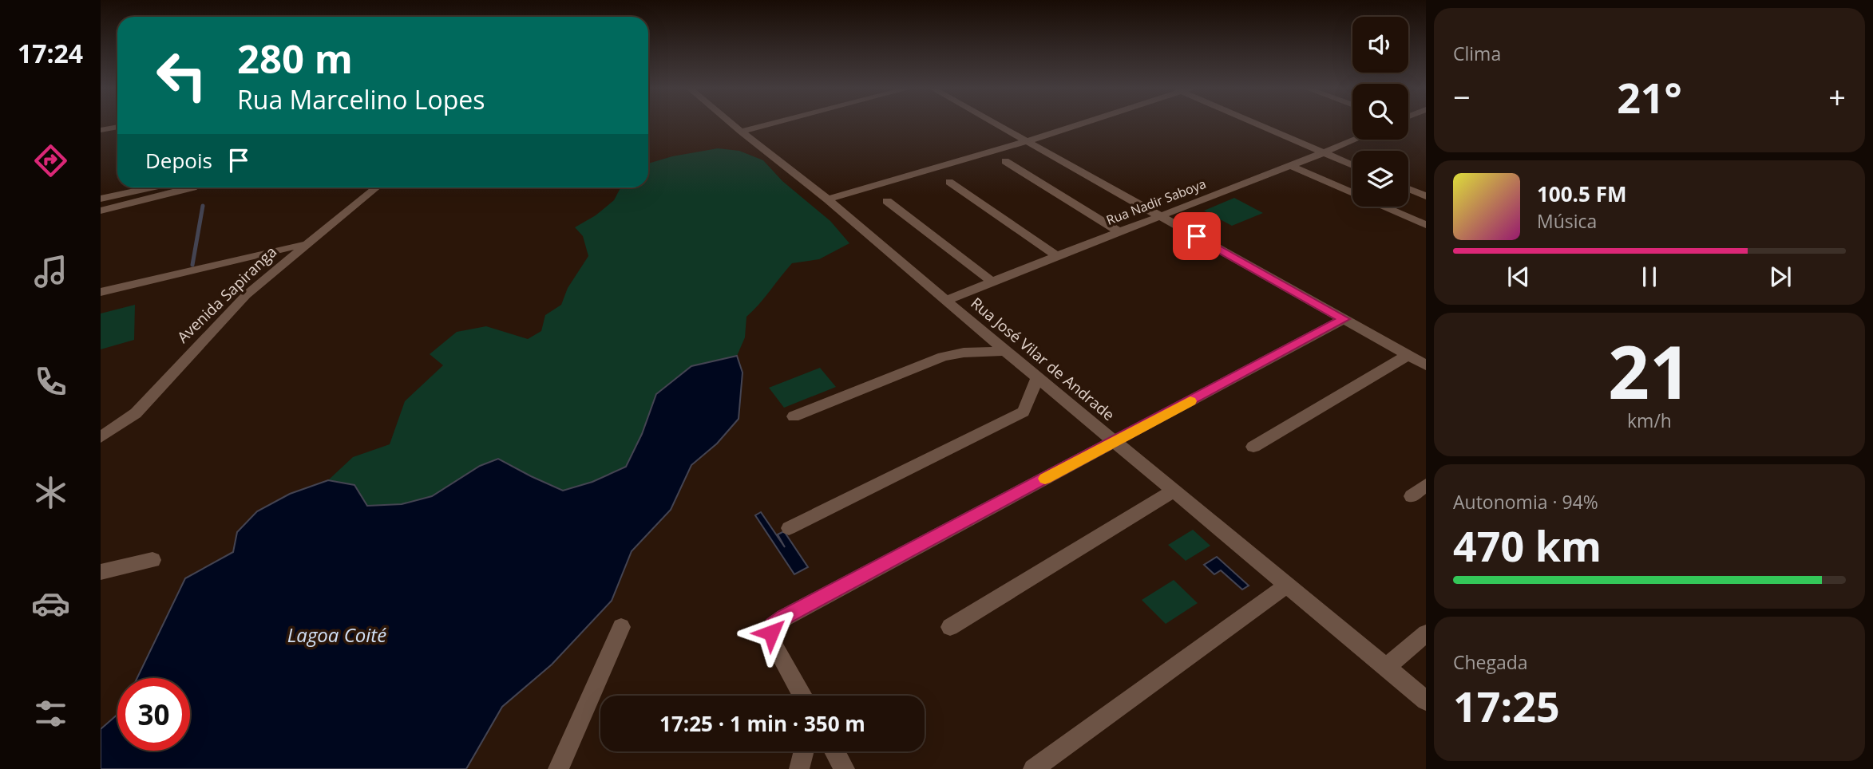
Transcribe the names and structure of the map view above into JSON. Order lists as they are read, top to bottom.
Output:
{
  "streets": {
    "street": ["Rua Nadir Saboya", "Avenida Sapiranga", "Rua José Vilar de Andrade"]
  },
  "crossings": [
    ["Rua Nadir Saboya", "Rua José Vilar de Andrade"]
  ],
  "water": ["Lagoa Coité"],
  "page": {
    "tabs": "17:24",
    "tile": [
      "Clima",
      ["21", "km/h"],
      ["Autonomia · 94%", "470 km"],
      ["Chegada", "17:25"]
    ],
    "turn": ["280 m", "Rua Marcelino Lopes"],
    "heat": ["−", "21°", "+"],
    "then": "Depois",
    "song": ["100.5 FM", "Música"],
    "limit": "30",
    "trip": "17:25 · 1 min · 350 m"
  }
}
